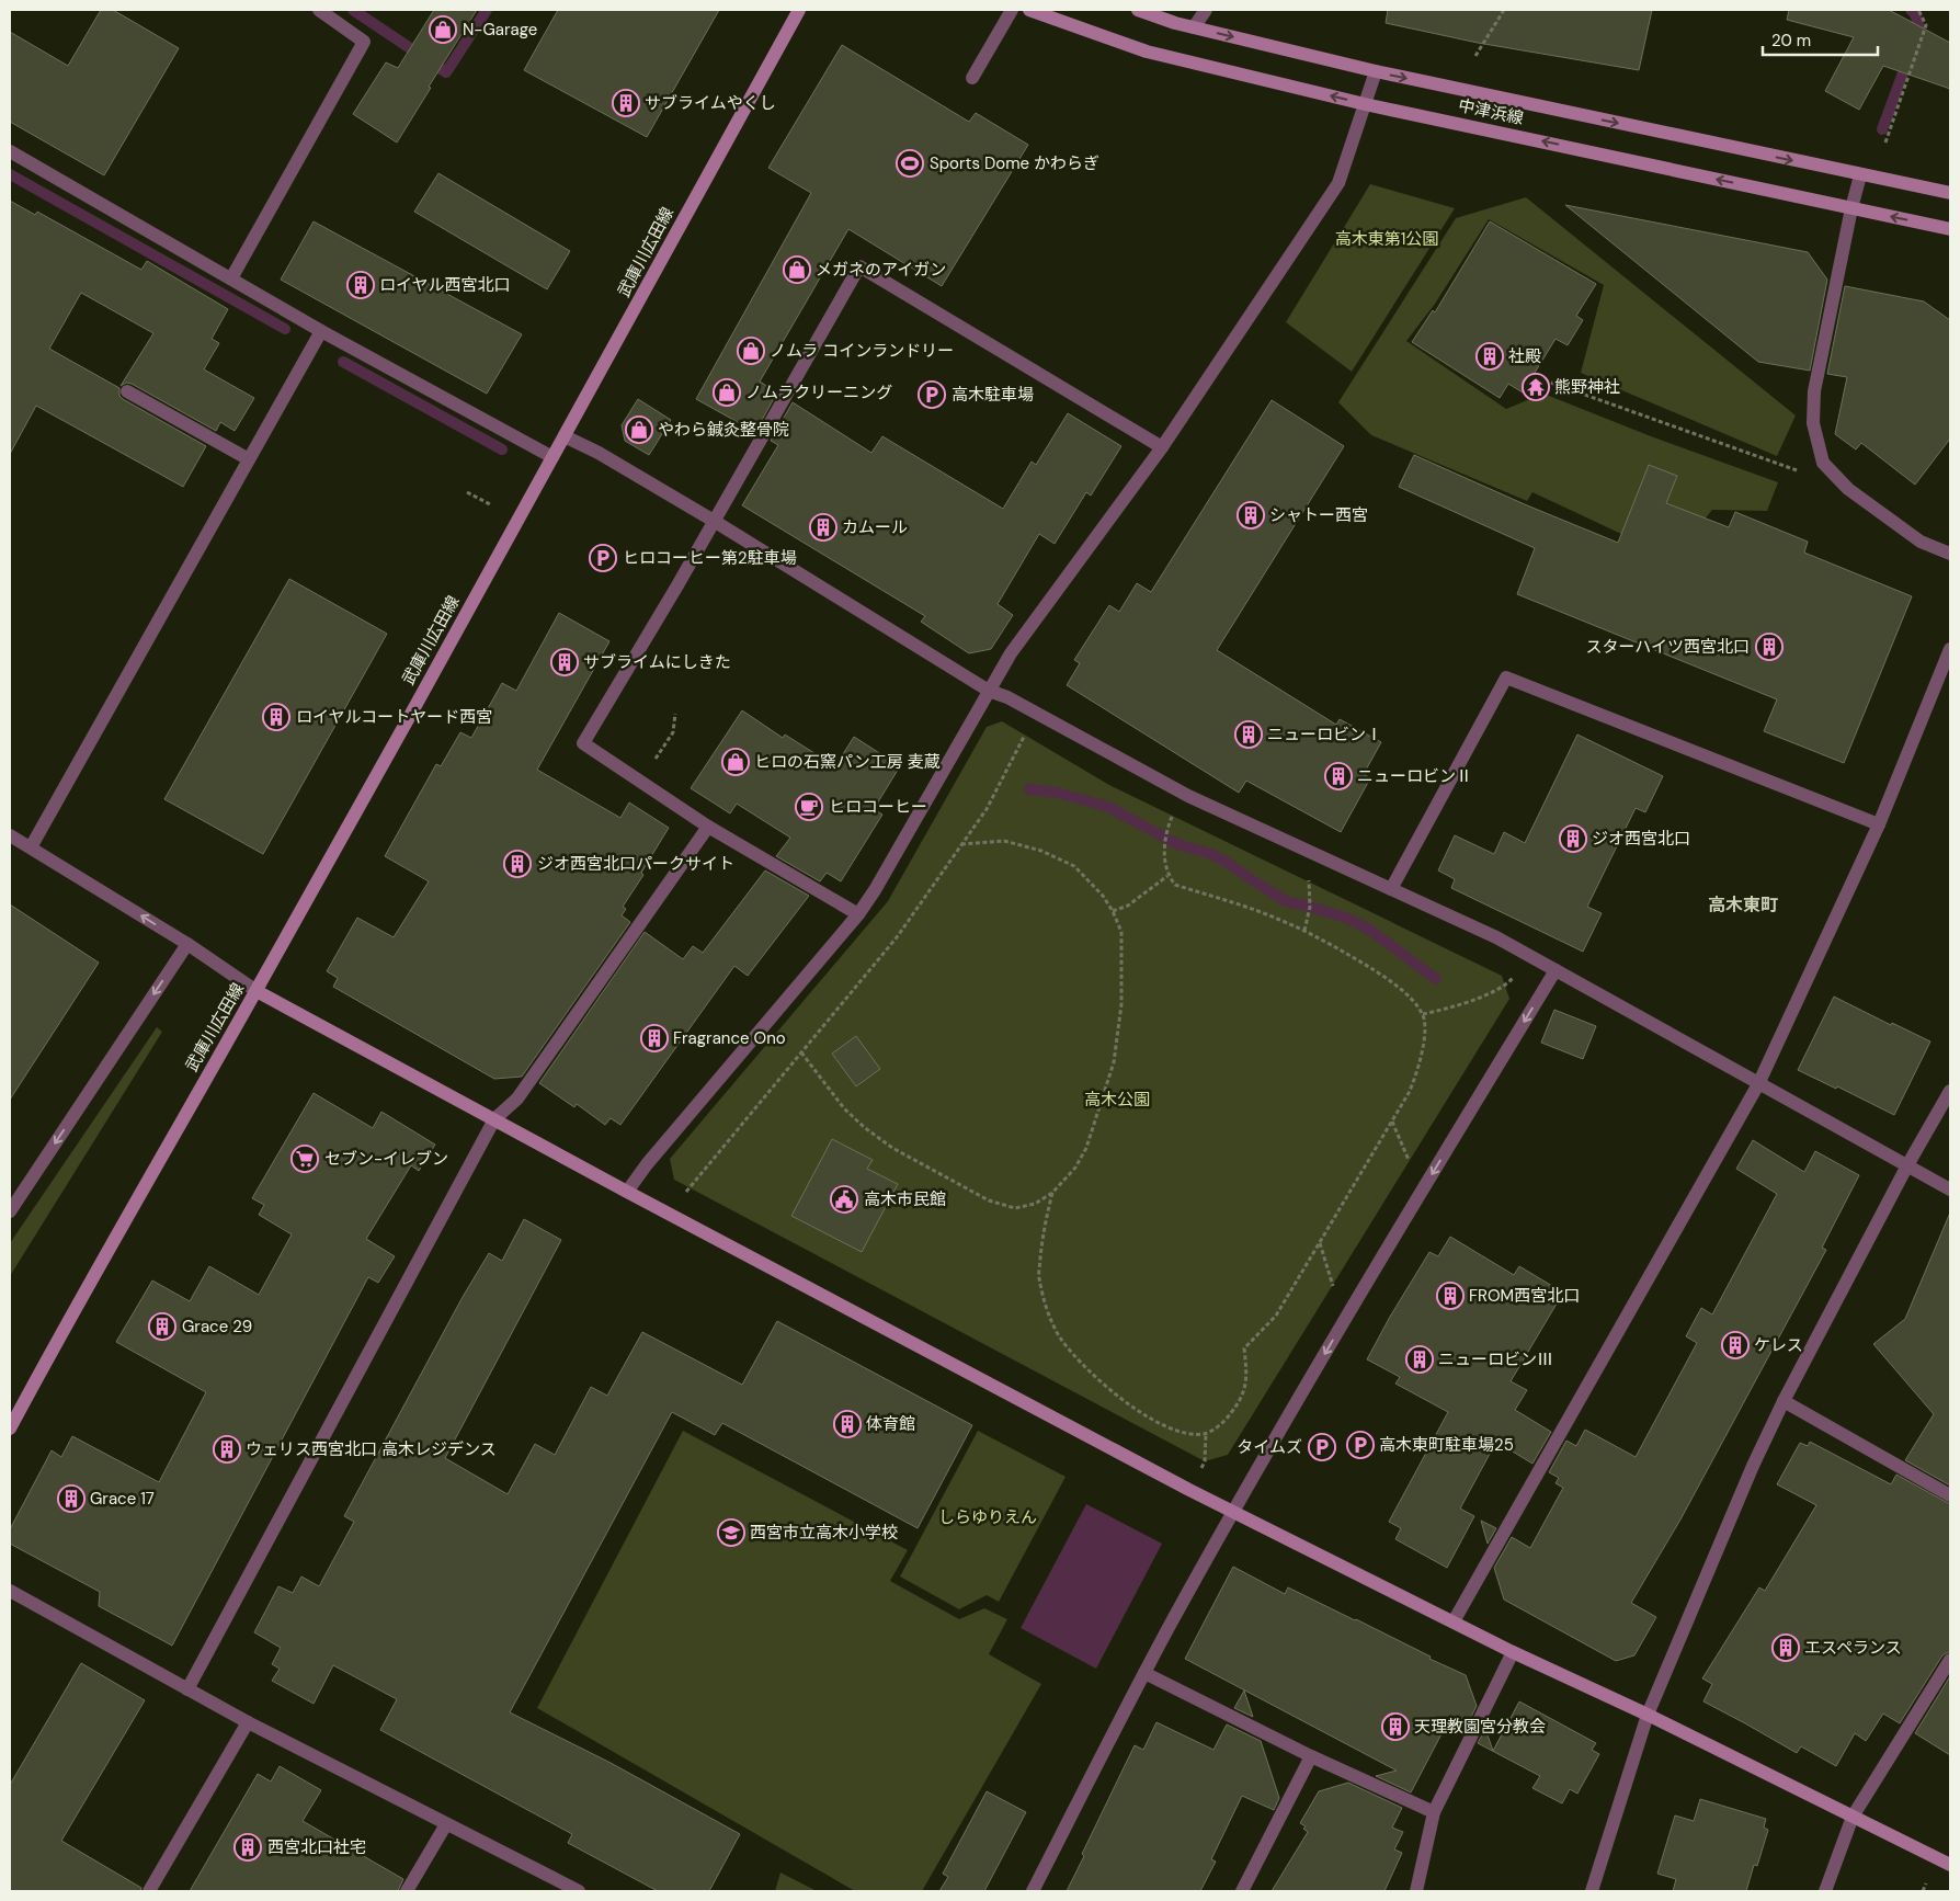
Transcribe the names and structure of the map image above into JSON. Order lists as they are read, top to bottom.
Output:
{
  "streets": {
    "street": ["中津浜線", "武庫川広田線"]
  },
  "districts": ["高木東町"],
  "parks": ["高木東第1公園", "高木公園", "しらゆりえん"],
  "places": {
    "shop": [
      "N-Garage",
      "メガネのアイガン",
      "ノムラ コインランドリー",
      "ノムラクリーニング",
      "やわら鍼灸整骨院",
      "ヒロの石窯パン工房 麦蔵"
    ],
    "building": [
      "サブライムやくし",
      "ロイヤル西宮北口",
      "社殿",
      "シャトー西宮",
      "カムール",
      "スターハイツ西宮北口",
      "サブライムにしきた",
      "ロイヤルコートヤード西宮",
      "ニューロビンⅠ",
      "ニューロビンⅡ",
      "ジオ西宮北口",
      "ジオ西宮北口パークサイト",
      "Fragrance Ono",
      "FROM西宮北口",
      "Grace 29",
      "ケレス",
      "ニューロビンⅢ",
      "体育館",
      "ウェリス西宮北口 高木レジデンス",
      "Grace 17",
      "エスペランス",
      "天理教園宮分教会",
      "西宮北口社宅"
    ],
    "sports": ["Sports Dome かわらぎ"],
    "temple": ["熊野神社"],
    "parking": [
      "高木駐車場",
      "ヒロコーヒー第2駐車場",
      "高木東町駐車場25",
      "タイムズ"
    ],
    "cafe": ["ヒロコーヒー"],
    "supermarket": ["セブン-イレブン"],
    "public building": ["高木市民館"],
    "school or university": ["西宮市立高木小学校"]
  },
  "scale_bar": "20 m"
}
